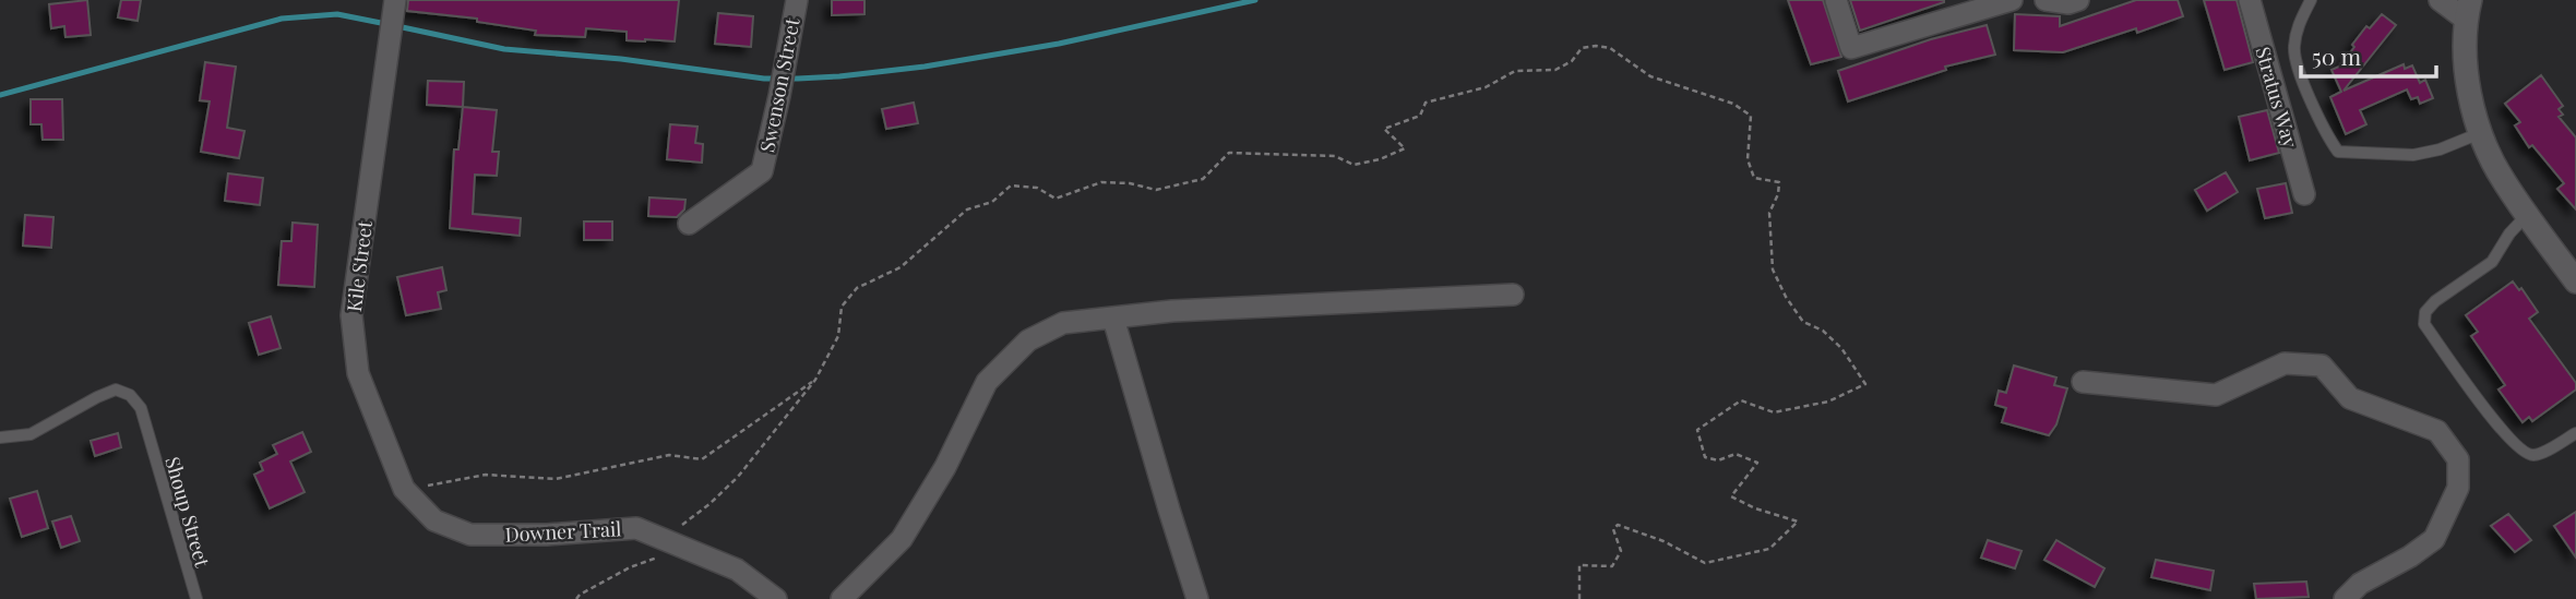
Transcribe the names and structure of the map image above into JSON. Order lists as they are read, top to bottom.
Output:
{
  "streets": {
    "street": [
      "Swenson Street",
      "Stratus Way",
      "Kile Street",
      "Downer Trail"
    ],
    "lane": ["Shoup Street"]
  },
  "crossings": [
    ["Kile Street", "Downer Trail"]
  ],
  "scale_bar": "50 m"
}
